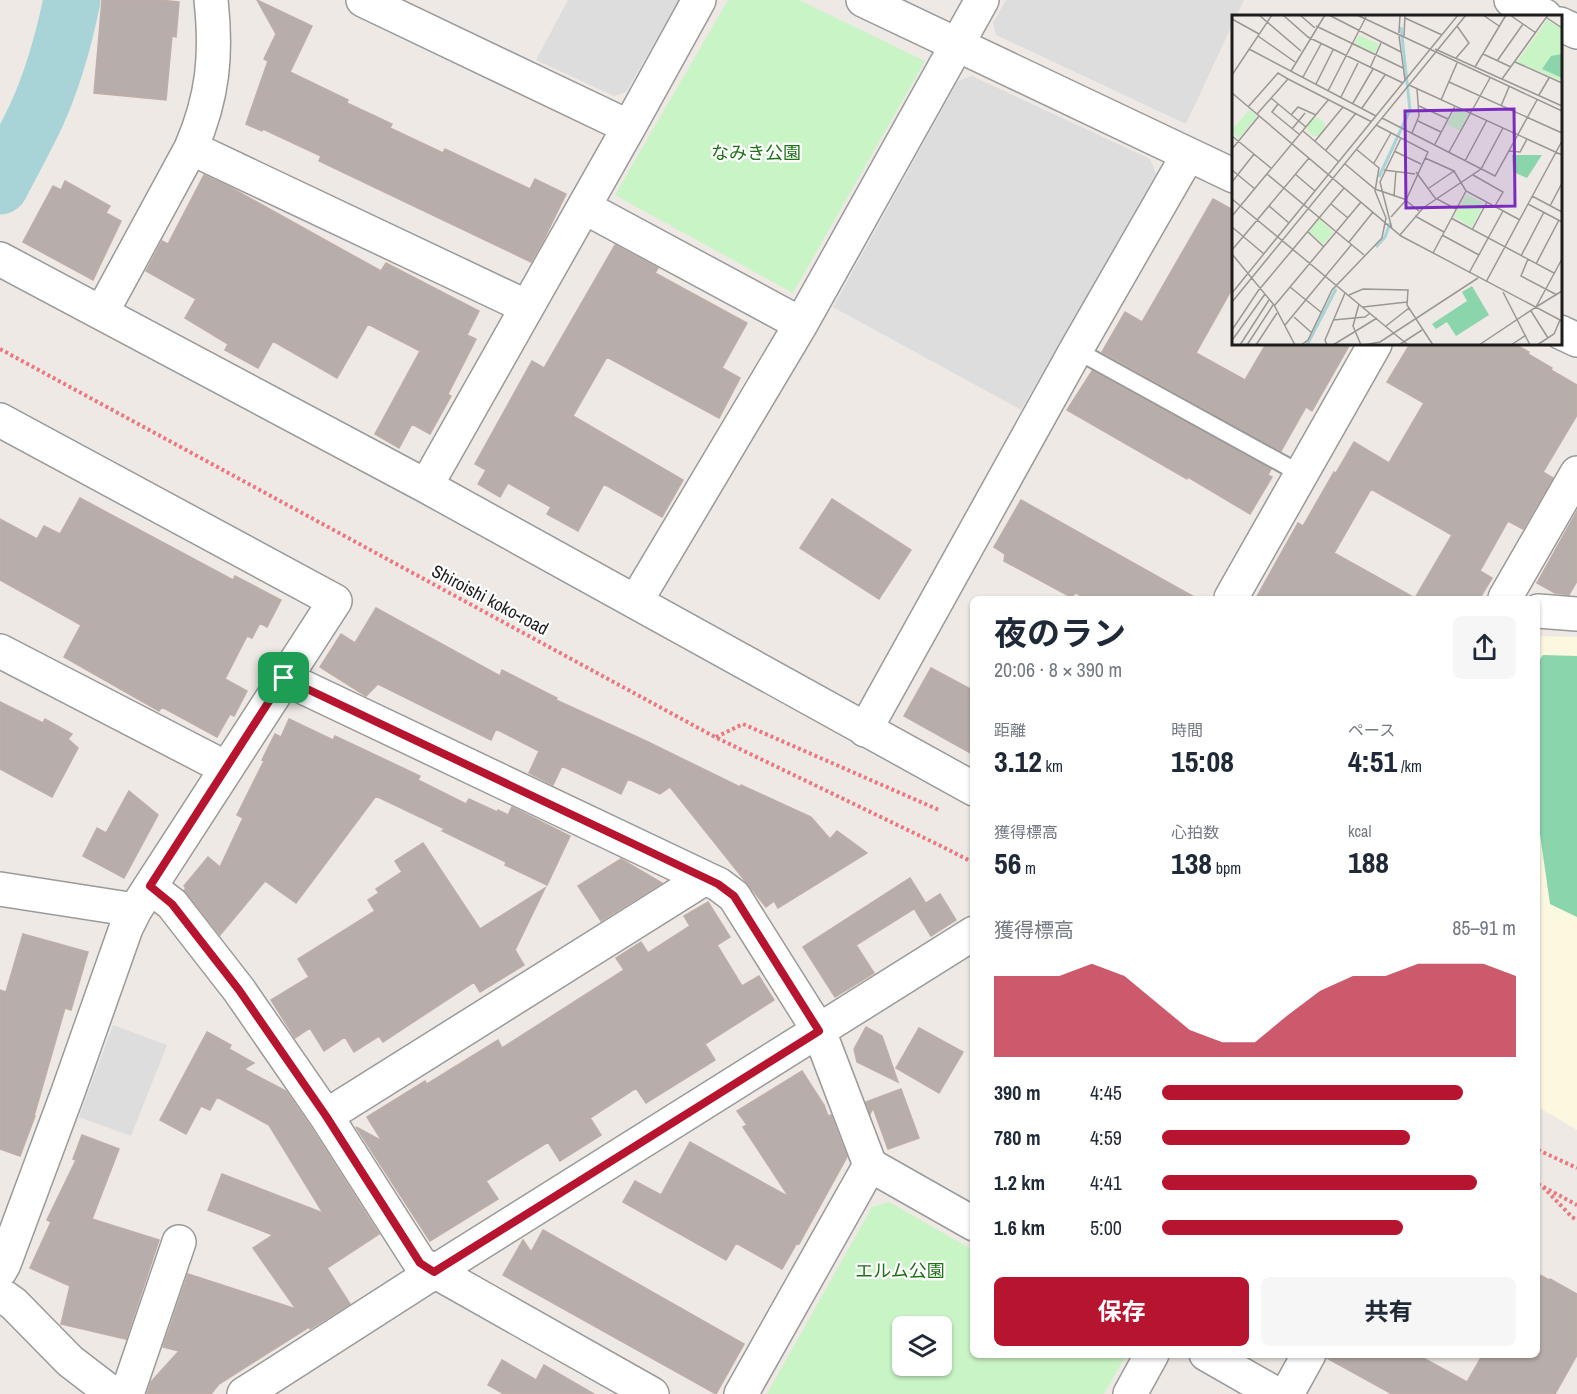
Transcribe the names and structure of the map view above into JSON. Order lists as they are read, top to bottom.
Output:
{
  "streets": {
    "path": ["Shiroishi koko-road"]
  },
  "parks": ["なみき公園", "エルム公園"],
  "page": {
    "heading": ["夜のラン", "20:06 · 8 × 390 m"],
    "stats": [
      ["距離", "3.12 km"],
      ["時間", "15:08"],
      ["ペース", "4:51 /km"],
      ["獲得標高", "56 m"],
      ["心拍数", "138 bpm"],
      ["kcal", "188"]
    ],
    "chart": ["獲得標高", "85–91 m"],
    "list": [
      {
        "name": "390 m",
        "note": "4:45"
      },
      {
        "name": "780 m",
        "note": "4:59"
      },
      {
        "name": "1.2 km",
        "note": "4:41"
      },
      {
        "name": "1.6 km",
        "note": "5:00"
      }
    ],
    "buttons": ["保存", "共有"]
  }
}
